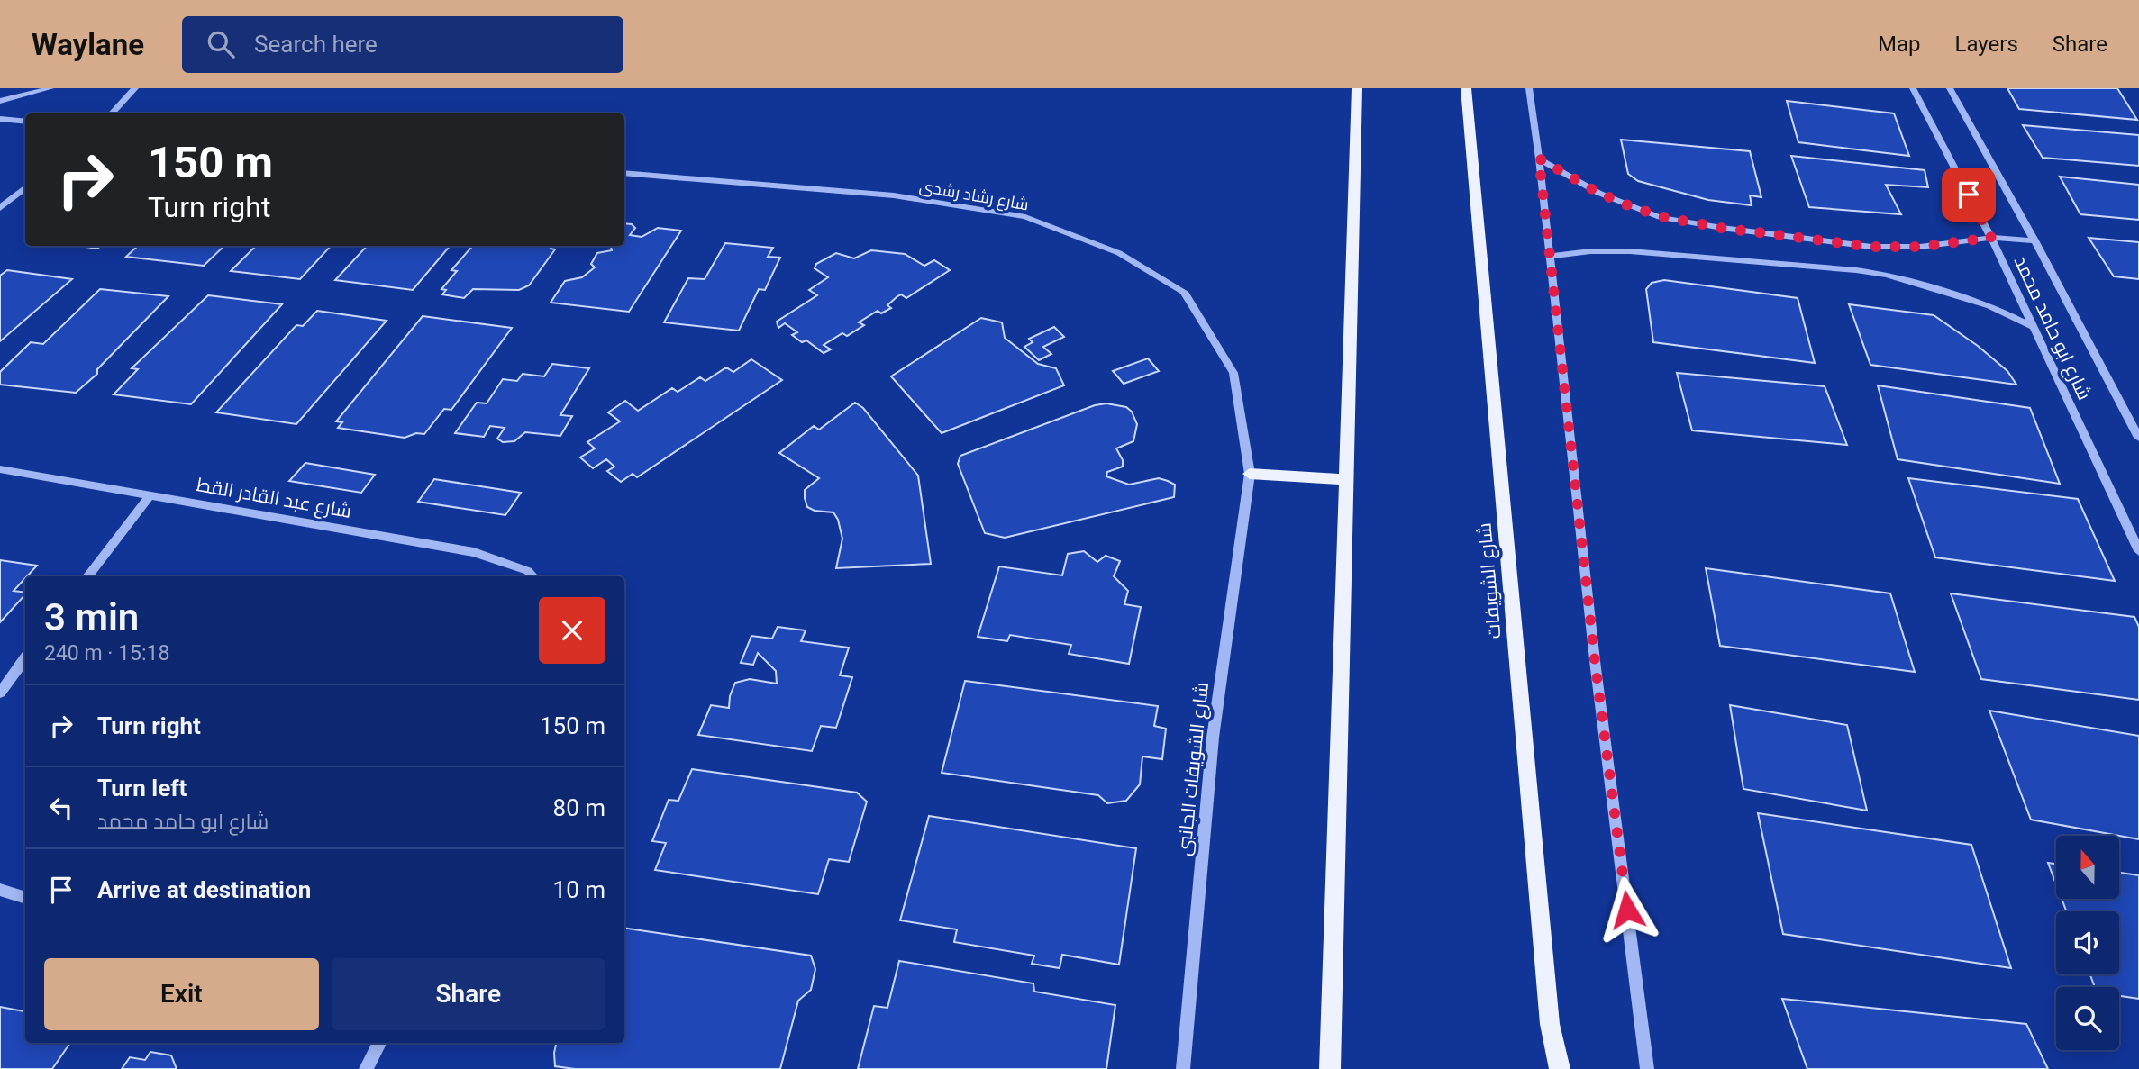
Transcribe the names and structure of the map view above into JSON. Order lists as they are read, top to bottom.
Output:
{
  "streets": {
    "main road": ["شارع الشويفات"],
    "street": [
      "شارع رشاد رشدى",
      "شارع ابو حامد محمد",
      "شارع عبد القادر القط",
      "شارع الشويفات الجانبى"
    ]
  },
  "crossings": [
    ["شارع رشاد رشدى", "شارع الشويفات الجانبى"]
  ],
  "north": "top",
  "page": {
    "header": "Waylane",
    "search": "Search here",
    "nav": ["Map", "Layers", "Share"],
    "turn": ["150 m", "Turn right"],
    "heading": ["3 min", "240 m · 15:18"],
    "list": [
      {
        "name": "Turn right",
        "value": "150 m"
      },
      {
        "name": "Turn left",
        "note": "شارع ابو حامد محمد",
        "value": "80 m"
      },
      {
        "name": "Arrive at destination",
        "value": "10 m"
      }
    ],
    "buttons": ["Exit", "Share"]
  }
}
